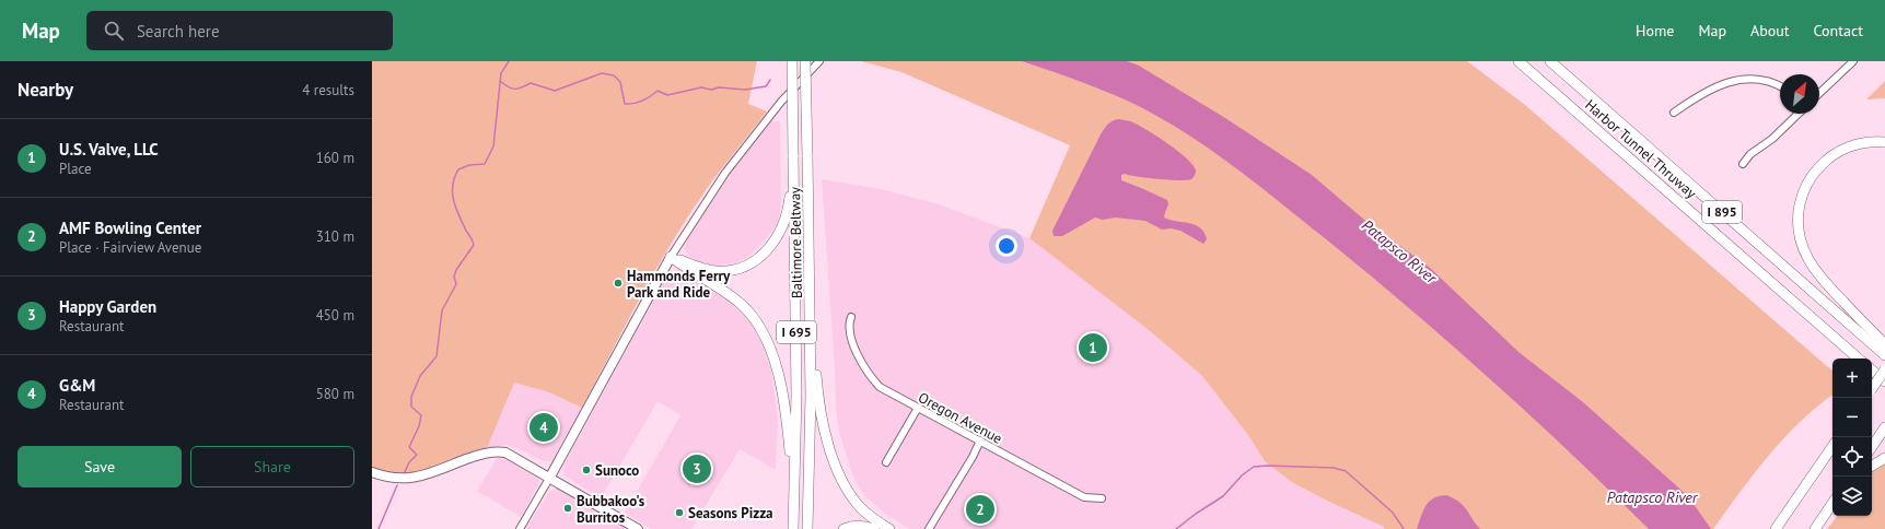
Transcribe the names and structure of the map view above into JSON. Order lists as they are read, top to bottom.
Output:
{
  "streets": {
    "highway": [
      "Harbor Tunnel Thruway",
      "I 895",
      "Baltimore Beltway",
      "I 695"
    ],
    "street": ["Oregon Avenue"]
  },
  "water": ["Patapsco River"],
  "places": [
    "Hammonds Ferry Park and Ride",
    "Sunoco",
    "Bubbakoo's Burritos",
    "Seasons Pizza"
  ],
  "north": "top right",
  "page": {
    "header": "Map",
    "search": "Search here",
    "nav": [
      "Home",
      "Map",
      "About",
      "Contact"
    ],
    "heading": ["Nearby", "4 results"],
    "list": [
      {
        "mark": "1",
        "name": "U.S. Valve, LLC",
        "note": "Place",
        "value": "160 m"
      },
      {
        "mark": "2",
        "name": "AMF Bowling Center",
        "note": "Place · Fairview Avenue",
        "value": "310 m"
      },
      {
        "mark": "3",
        "name": "Happy Garden",
        "note": "Restaurant",
        "value": "450 m"
      },
      {
        "mark": "4",
        "name": "G&M",
        "note": "Restaurant",
        "value": "580 m"
      }
    ],
    "pins": [
      "1",
      "4",
      "3",
      "2"
    ],
    "map_buttons": ["+", "−"],
    "buttons": ["Save", "Share"]
  }
}
